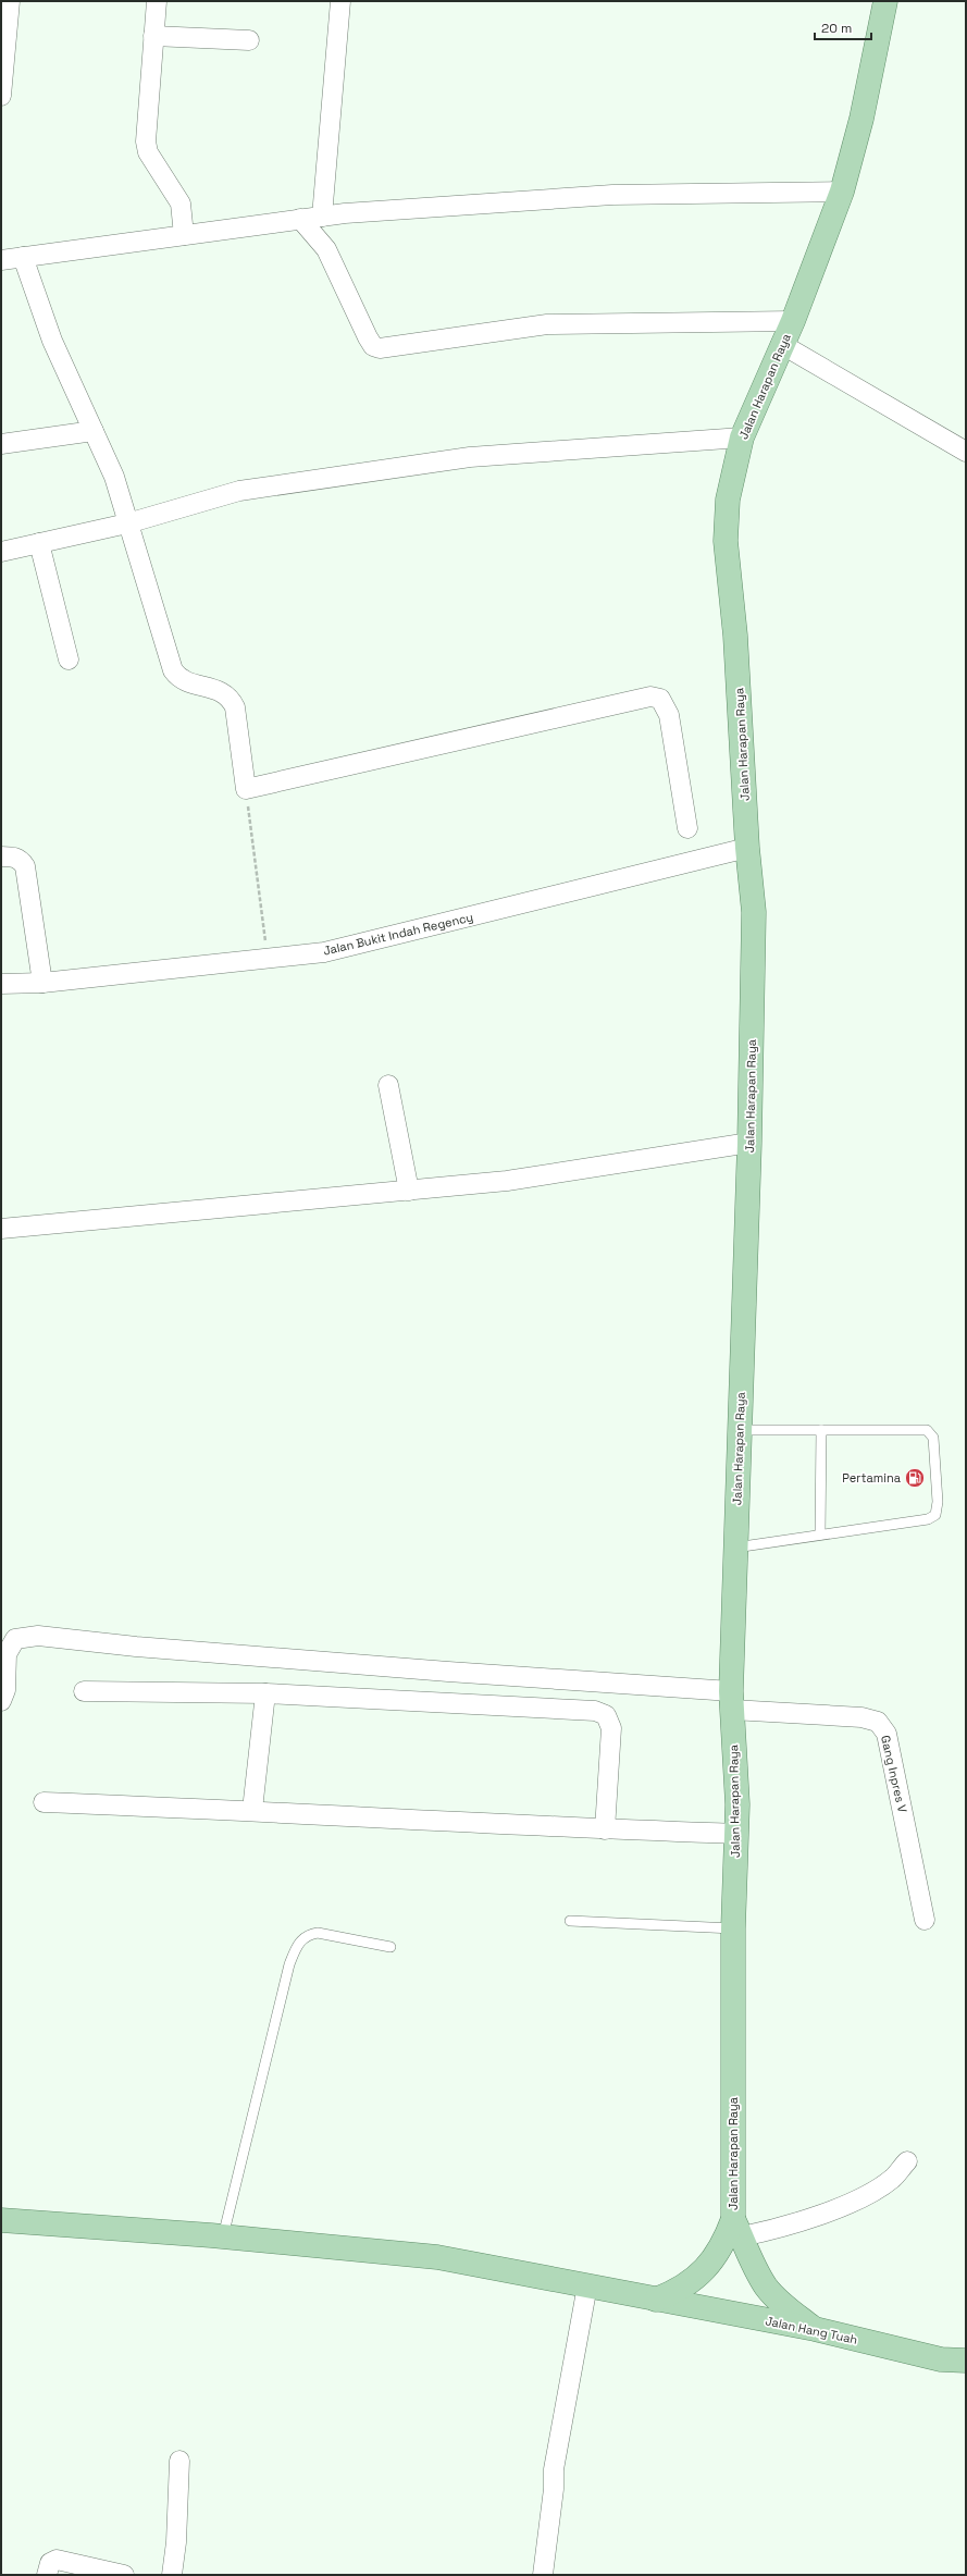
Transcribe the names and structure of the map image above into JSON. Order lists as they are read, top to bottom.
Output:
{
  "streets": {
    "main road": ["Jalan Harapan Raya", "Jalan Hang Tuah"],
    "street": ["Jalan Bukit Indah Regency", "Gang Inpres V"]
  },
  "crossings": [
    ["Jalan Harapan Raya", "Jalan Bukit Indah Regency"],
    ["Jalan Harapan Raya", "Gang Inpres V"]
  ],
  "places": {
    "fuel station": ["Pertamina"]
  },
  "scale_bar": "20 m"
}
